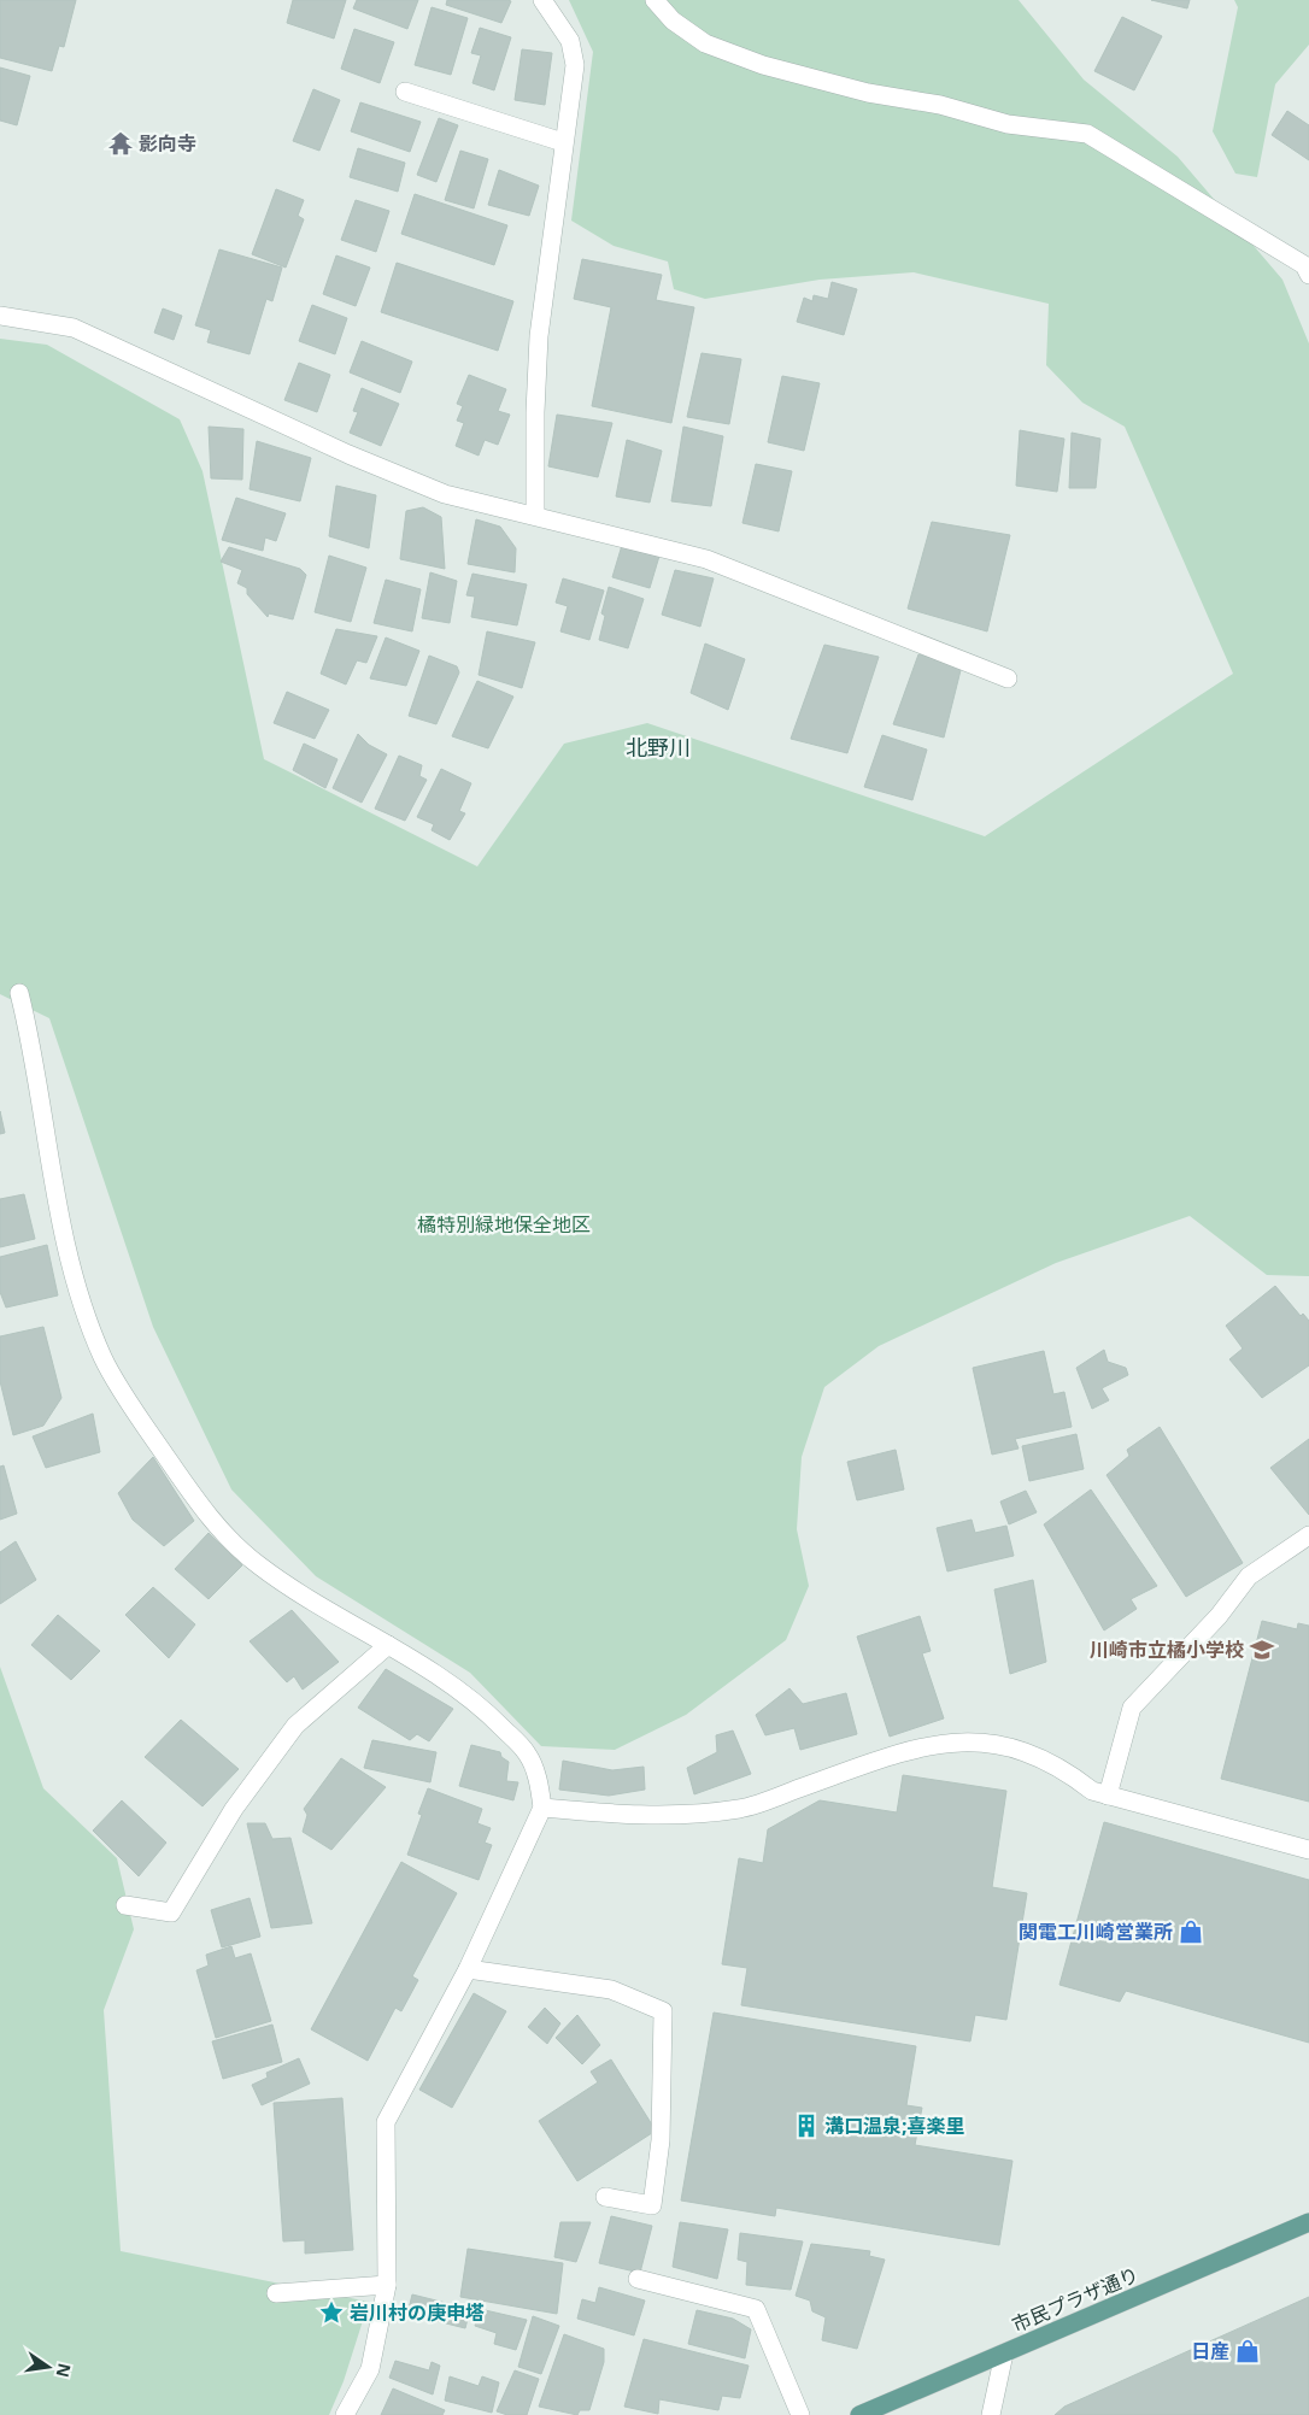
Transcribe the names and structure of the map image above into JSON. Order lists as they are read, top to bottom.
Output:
{
  "streets": {
    "main road": ["市民プラザ通り"]
  },
  "districts": ["北野川"],
  "parks": ["橘特別緑地保全地区"],
  "places": {
    "temple": ["影向寺"],
    "school or university": ["川崎市立橘小学校"],
    "shop": ["関電工川崎営業所", "日産"],
    "building": ["溝口温泉;喜楽里"],
    "place": ["岩川村の庚申塔"]
  },
  "north": "right"
}
